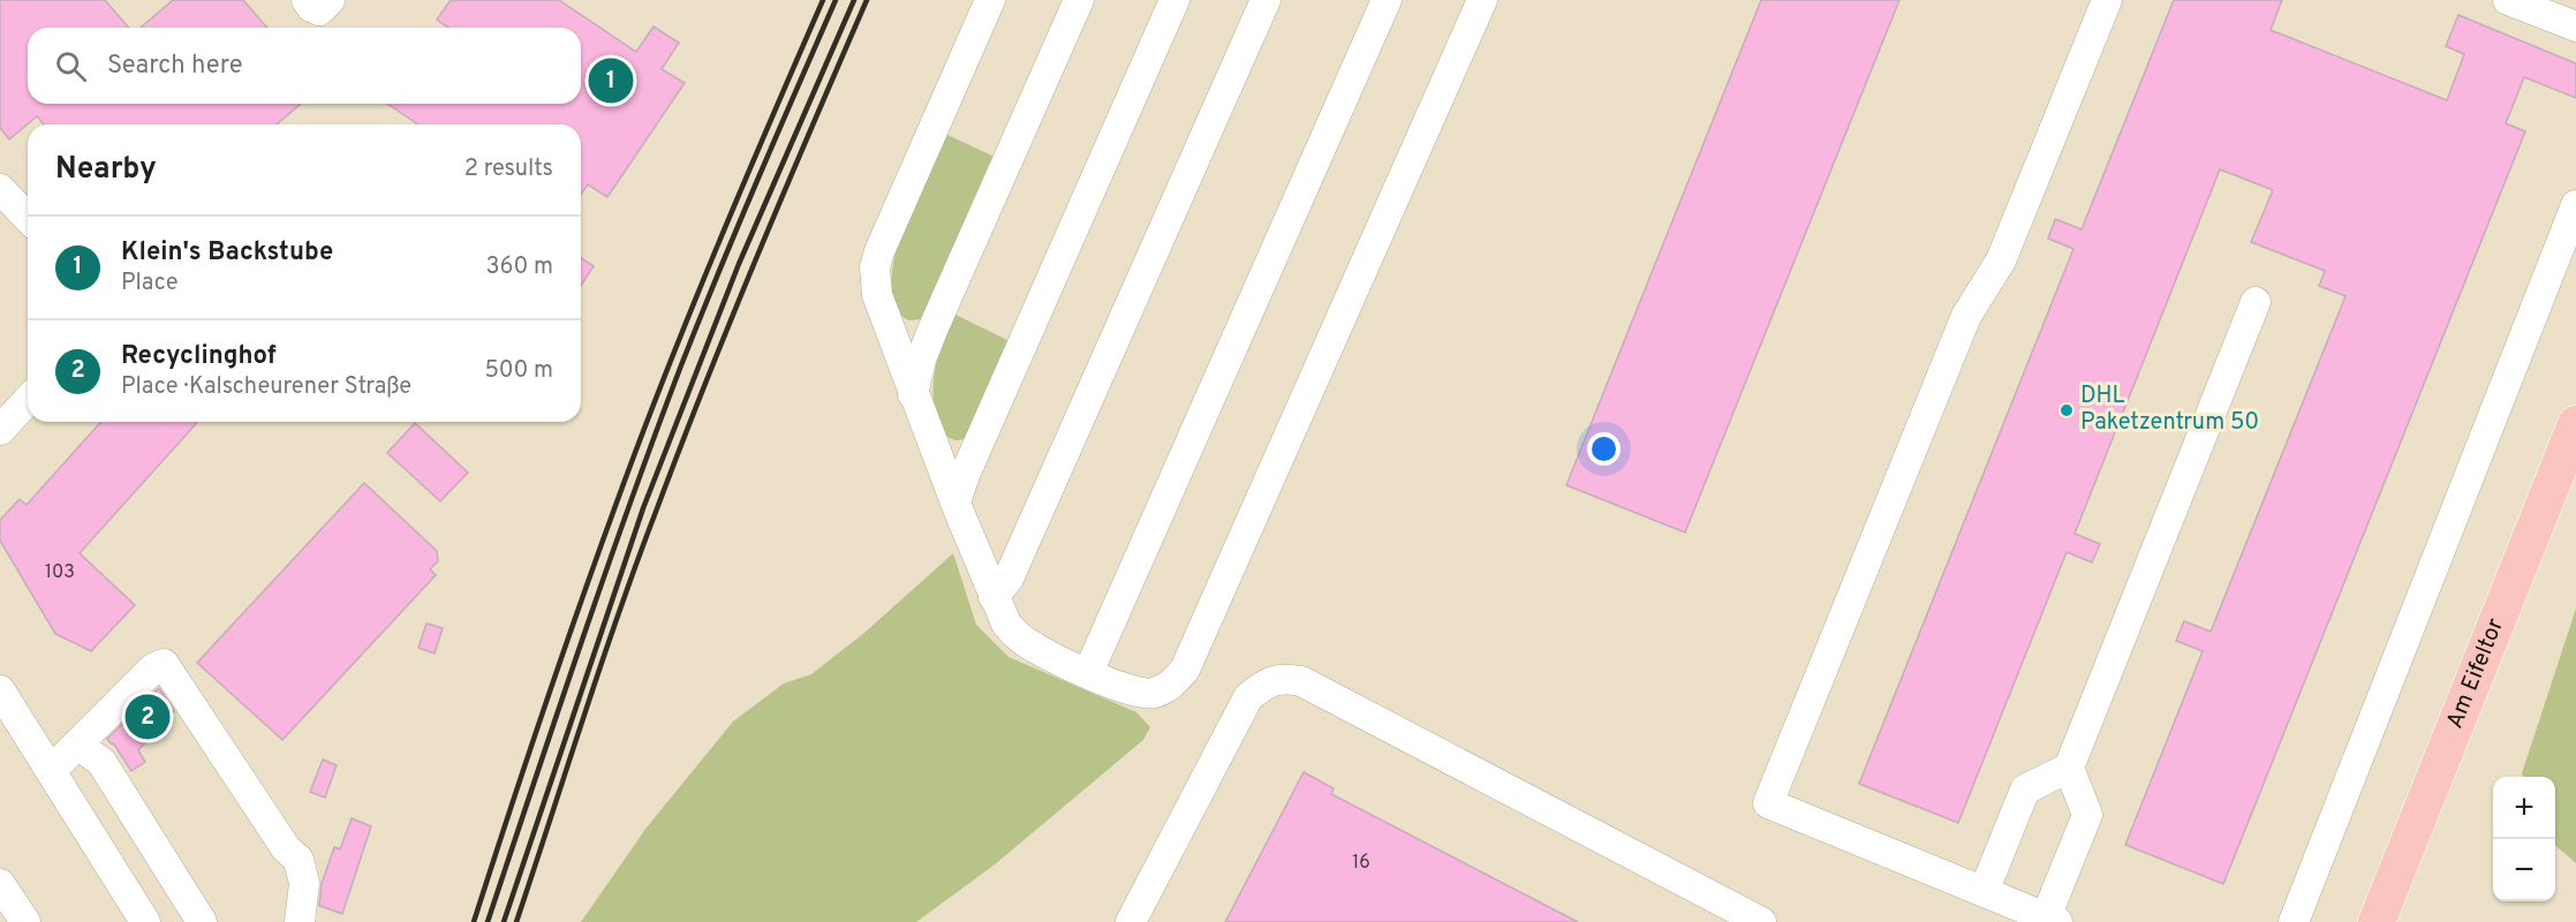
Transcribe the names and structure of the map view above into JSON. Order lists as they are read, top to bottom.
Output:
{
  "streets": {
    "main road": ["Am Eifeltor"]
  },
  "places": ["DHL Paketzentrum 50"],
  "house_numbers": ["103", "16"],
  "page": {
    "search": "Search here",
    "pins": ["1", "2"],
    "heading": ["Nearby", "2 results"],
    "list": [
      {
        "mark": "1",
        "name": "Klein's Backstube",
        "note": "Place",
        "value": "360 m"
      },
      {
        "mark": "2",
        "name": "Recyclinghof",
        "note": "Place · Kalscheurener Straße",
        "value": "500 m"
      }
    ],
    "map_buttons": ["+", "−"]
  }
}
